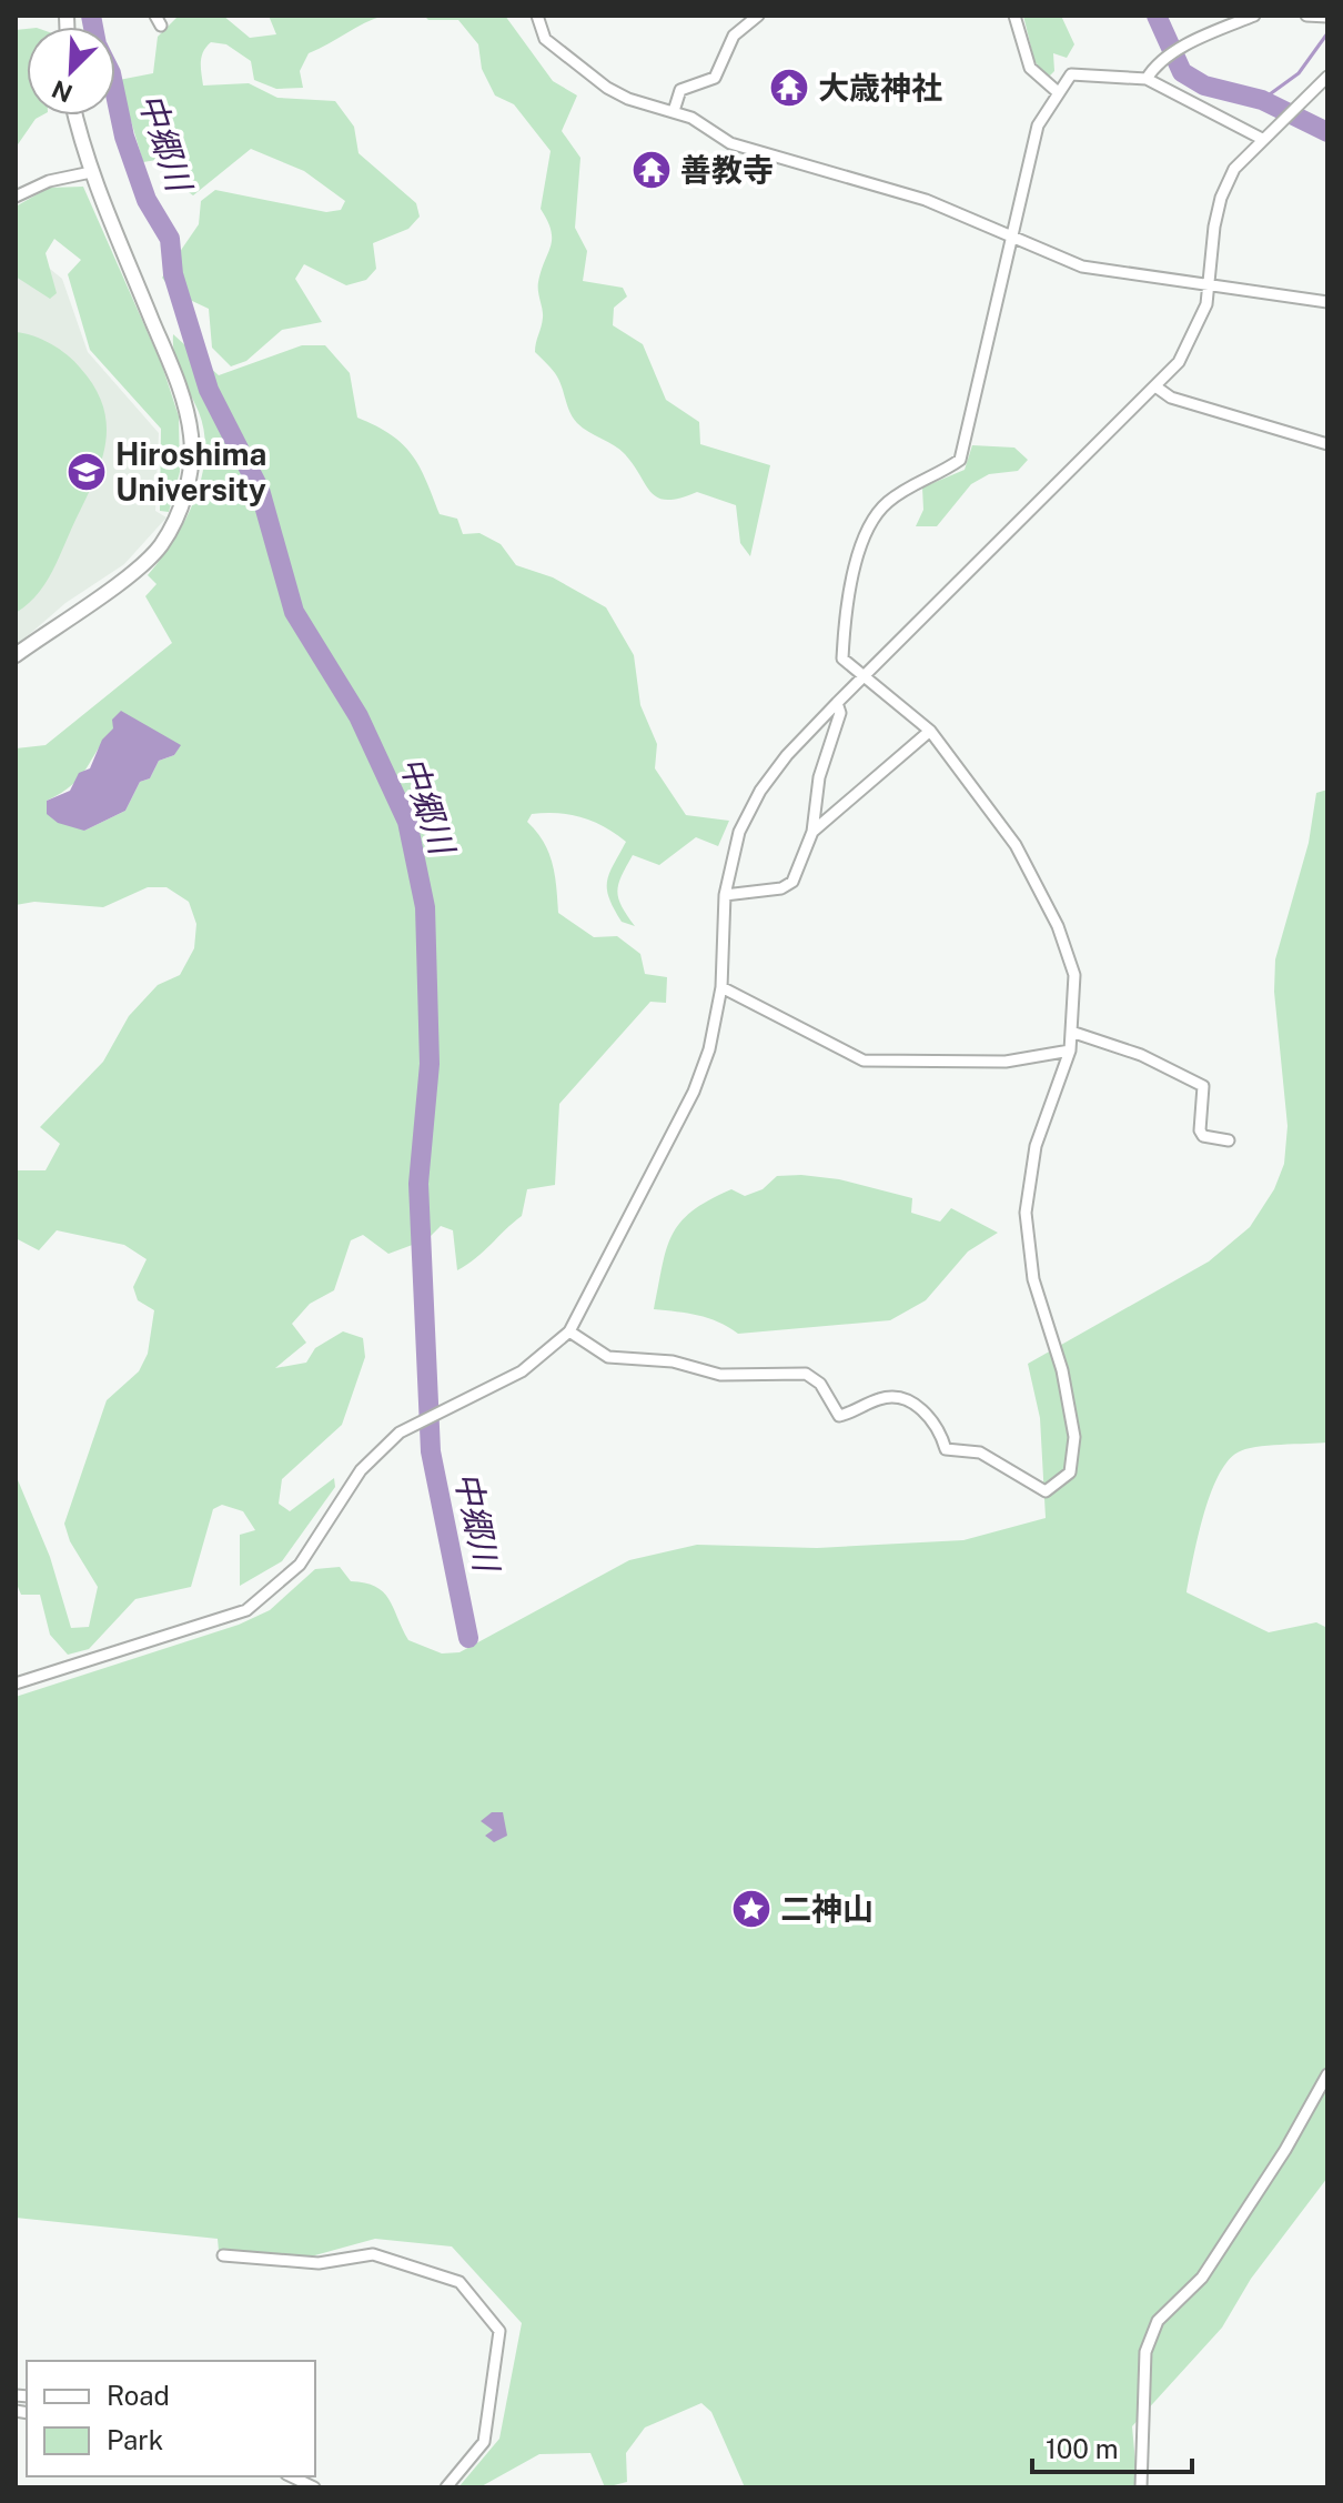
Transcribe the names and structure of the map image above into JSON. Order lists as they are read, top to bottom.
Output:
{
  "water": ["中郷川"],
  "places": {
    "temple": ["大歳神社", "善教寺"],
    "school or university": ["Hiroshima University"],
    "place": ["二神山"]
  },
  "legend": ["Road", "Park"],
  "scale_bar": "100 m",
  "north": "bottom left"
}
